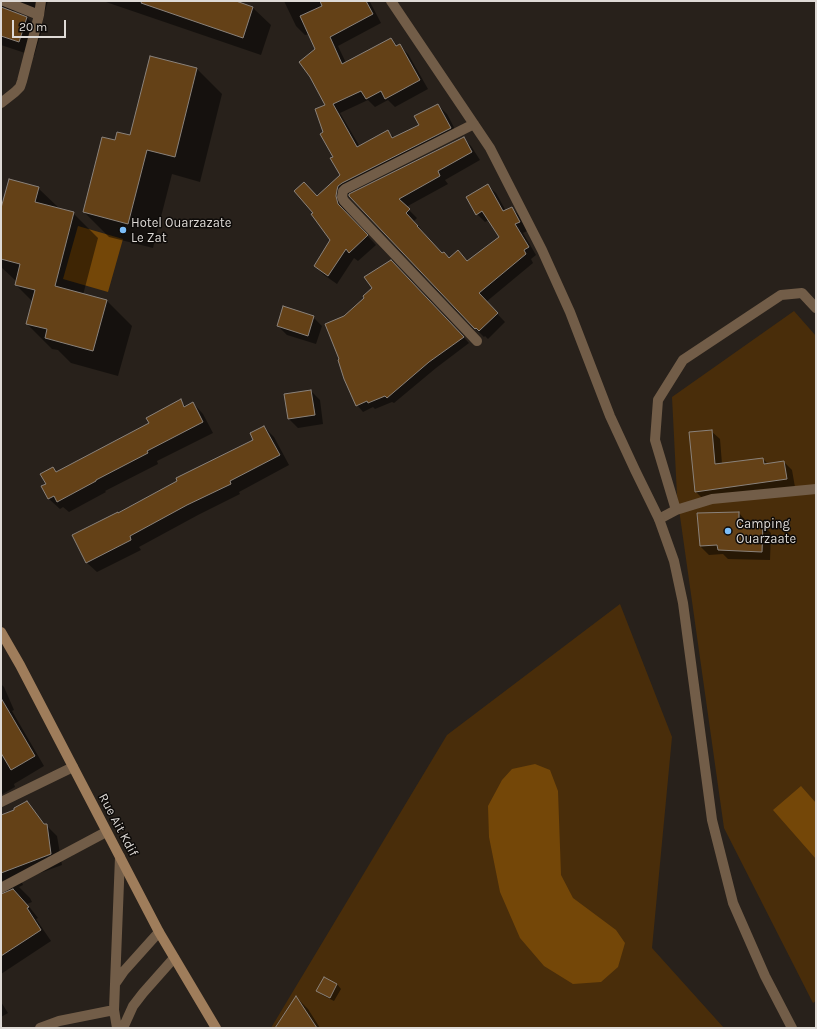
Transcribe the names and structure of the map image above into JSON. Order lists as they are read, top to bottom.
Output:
{
  "streets": {
    "street": ["Rue Ait Kdif"]
  },
  "places": ["Hotel Ouarzazate Le Zat", "Camping Ouarzaate"],
  "scale_bar": "20 m"
}
